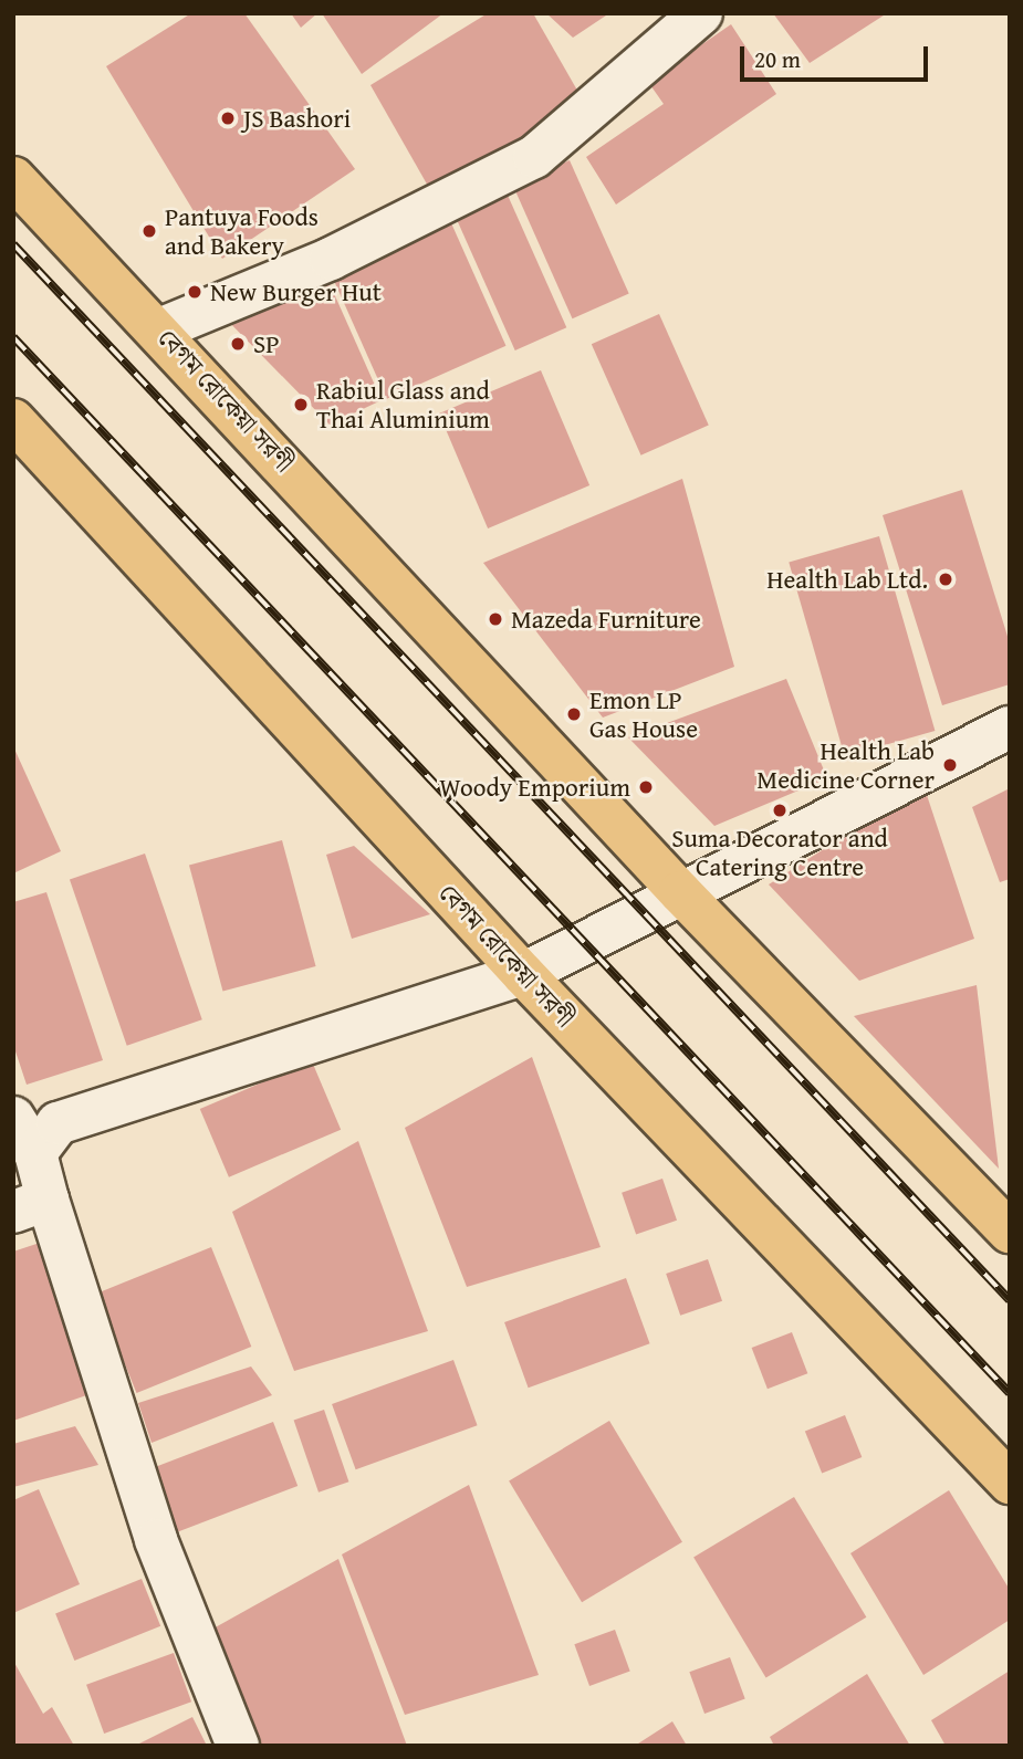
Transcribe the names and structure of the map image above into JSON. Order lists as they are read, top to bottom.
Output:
{
  "streets": {
    "main road": ["বেগম রোকেয়া সরণী"]
  },
  "places": [
    "JS Bashori",
    "Pantuya Foods and Bakery",
    "New Burger Hut",
    "SP",
    "Rabiul Glass and Thai Aluminium",
    "Health Lab Ltd.",
    "Mazeda Furniture",
    "Emon LP Gas House",
    "Health Lab Medicine Corner",
    "Woody Emporium",
    "Suma Decorator and Catering Centre"
  ],
  "scale_bar": "20 m"
}
